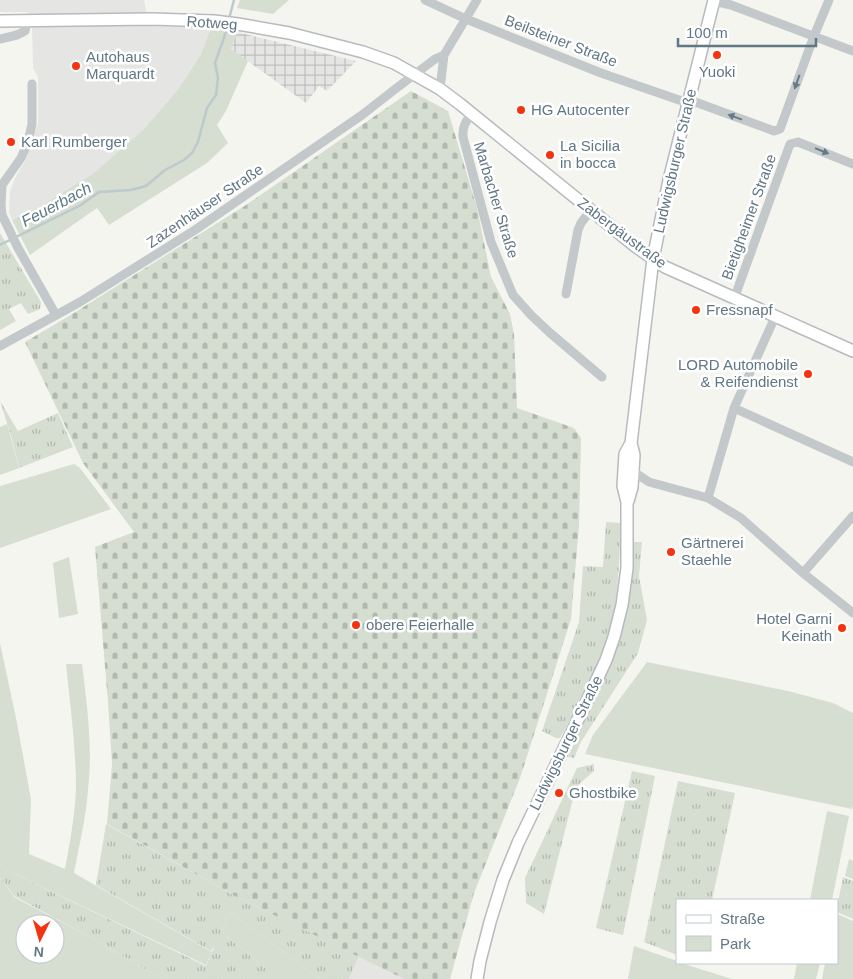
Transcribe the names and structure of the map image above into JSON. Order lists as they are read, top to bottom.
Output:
{
  "streets": {
    "main road": ["Rotweg", "Ludwigsburger Straße", "Zabergäustraße"],
    "street": [
      "Beilsteiner Straße",
      "Marbacher Straße",
      "Zazenhäuser Straße",
      "Bietigheimer Straße"
    ]
  },
  "crossings": [
    ["Rotweg", "Zazenhäuser Straße"],
    ["Rotweg", "Zabergäustraße"],
    ["Beilsteiner Straße", "Ludwigsburger Straße"],
    ["Ludwigsburger Straße", "Zabergäustraße"],
    ["Marbacher Straße", "Zabergäustraße"],
    ["Zazenhäuser Straße", "Zabergäustraße"],
    ["Bietigheimer Straße", "Zabergäustraße"]
  ],
  "water": ["Feuerbach"],
  "places": [
    "Yuoki",
    "Autohaus Marquardt",
    "HG Autocenter",
    "Karl Rumberger",
    "La Sicilia in bocca",
    "Fressnapf",
    "LORD Automobile & Reifendienst",
    "Gärtnerei Staehle",
    "obere Feierhalle",
    "Hotel Garni Keinath",
    "Ghostbike"
  ],
  "legend": ["Straße", "Park"],
  "scale_bar": "100 m",
  "north": "bottom"
}
